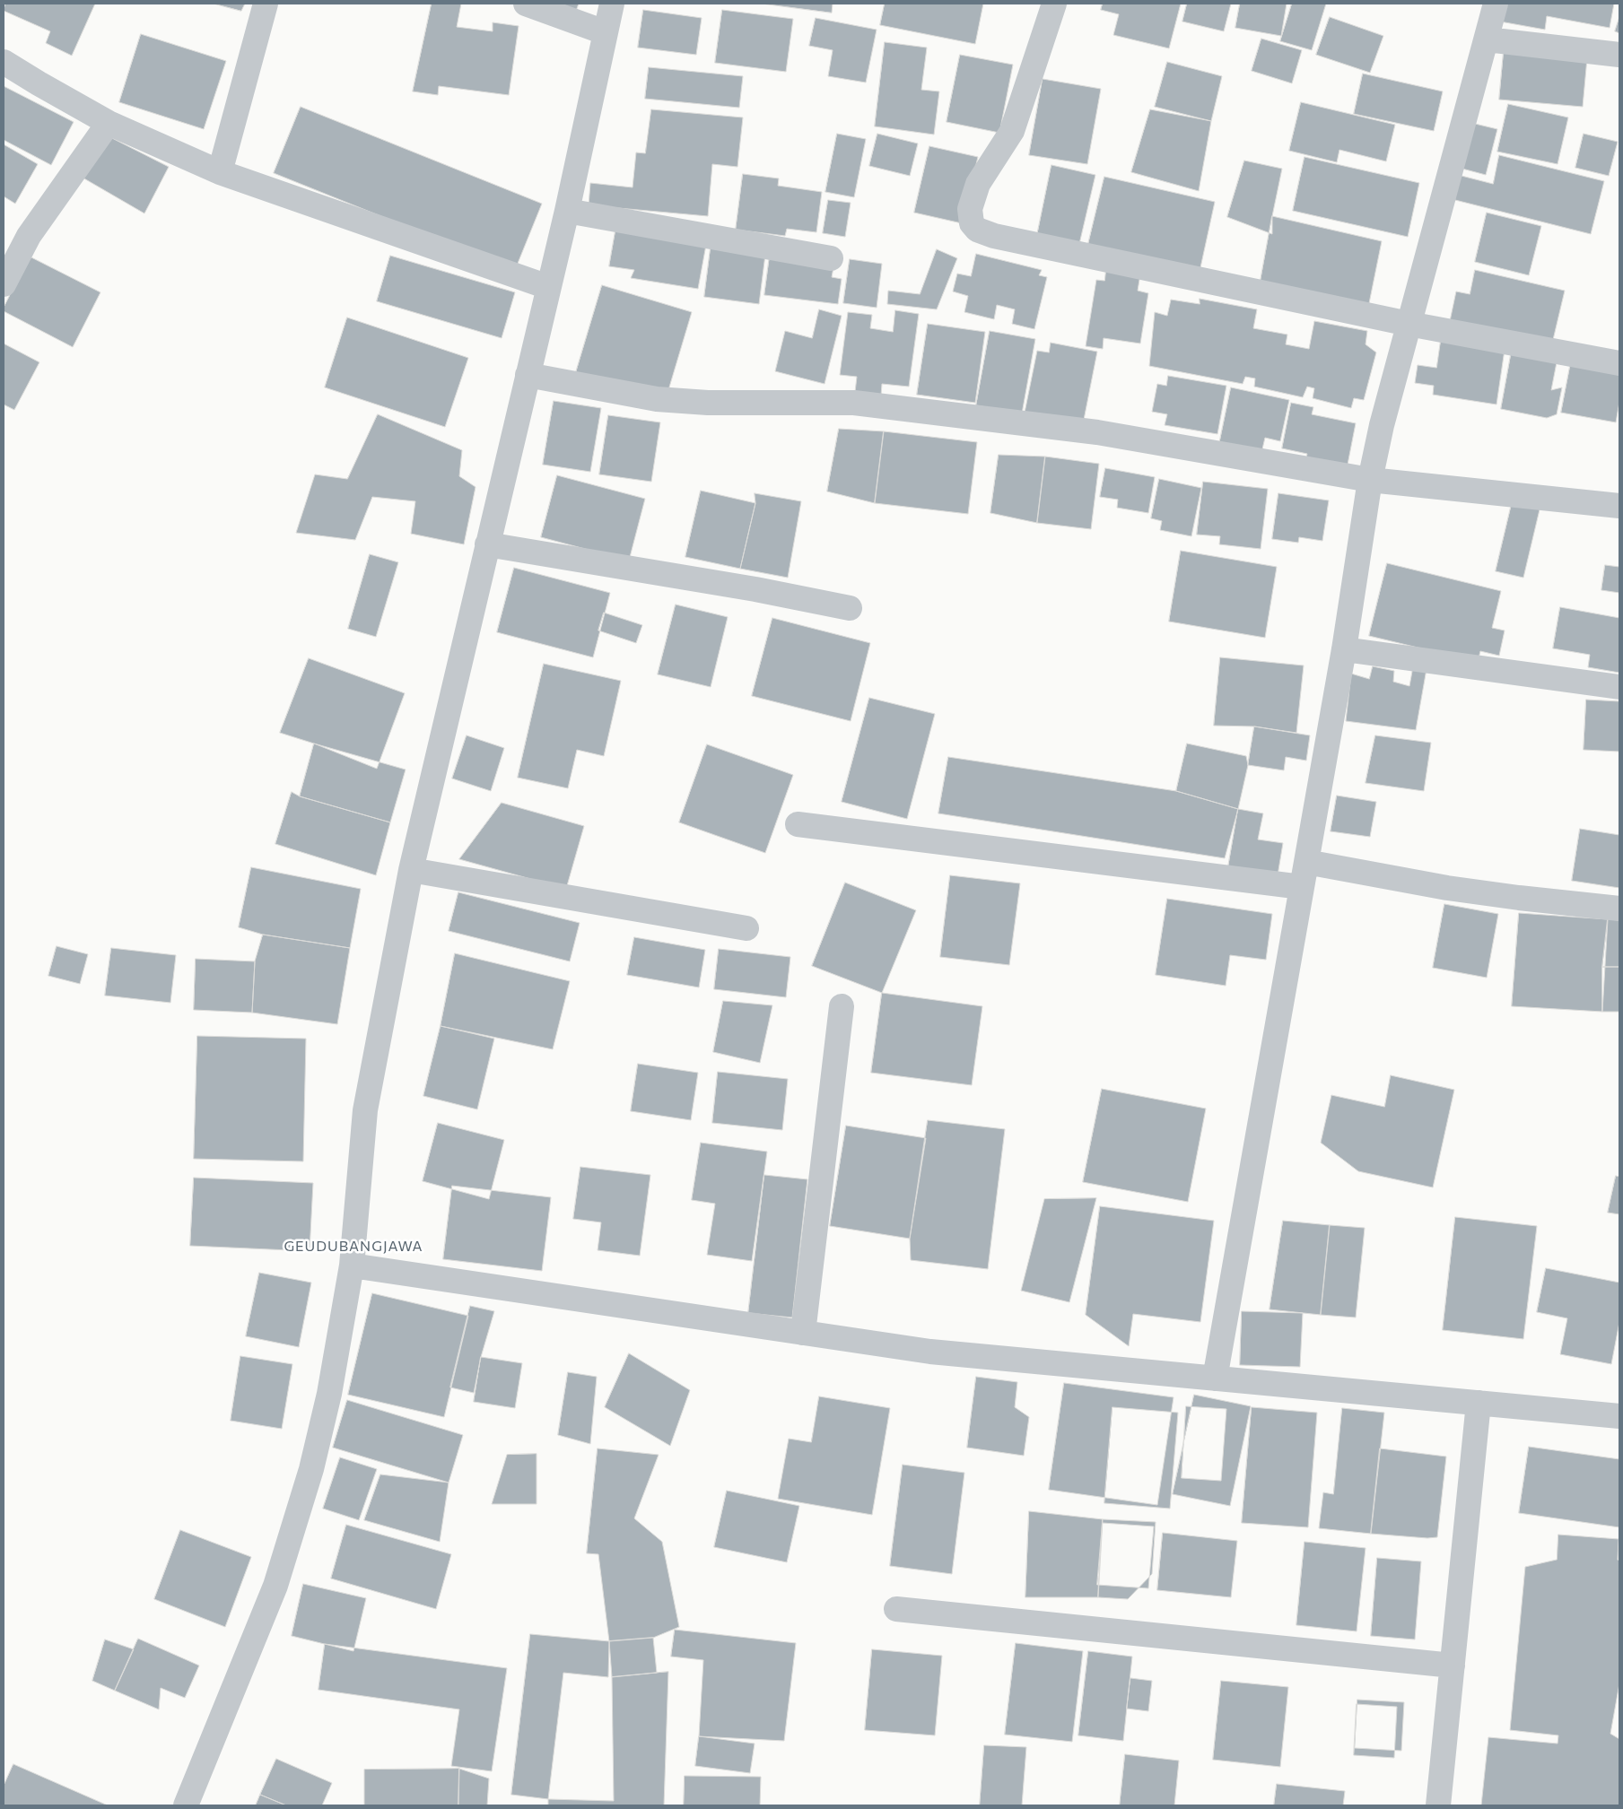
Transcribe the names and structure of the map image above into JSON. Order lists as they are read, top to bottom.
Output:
{
  "districts": ["GEUDUBANGJAWA"]
}
